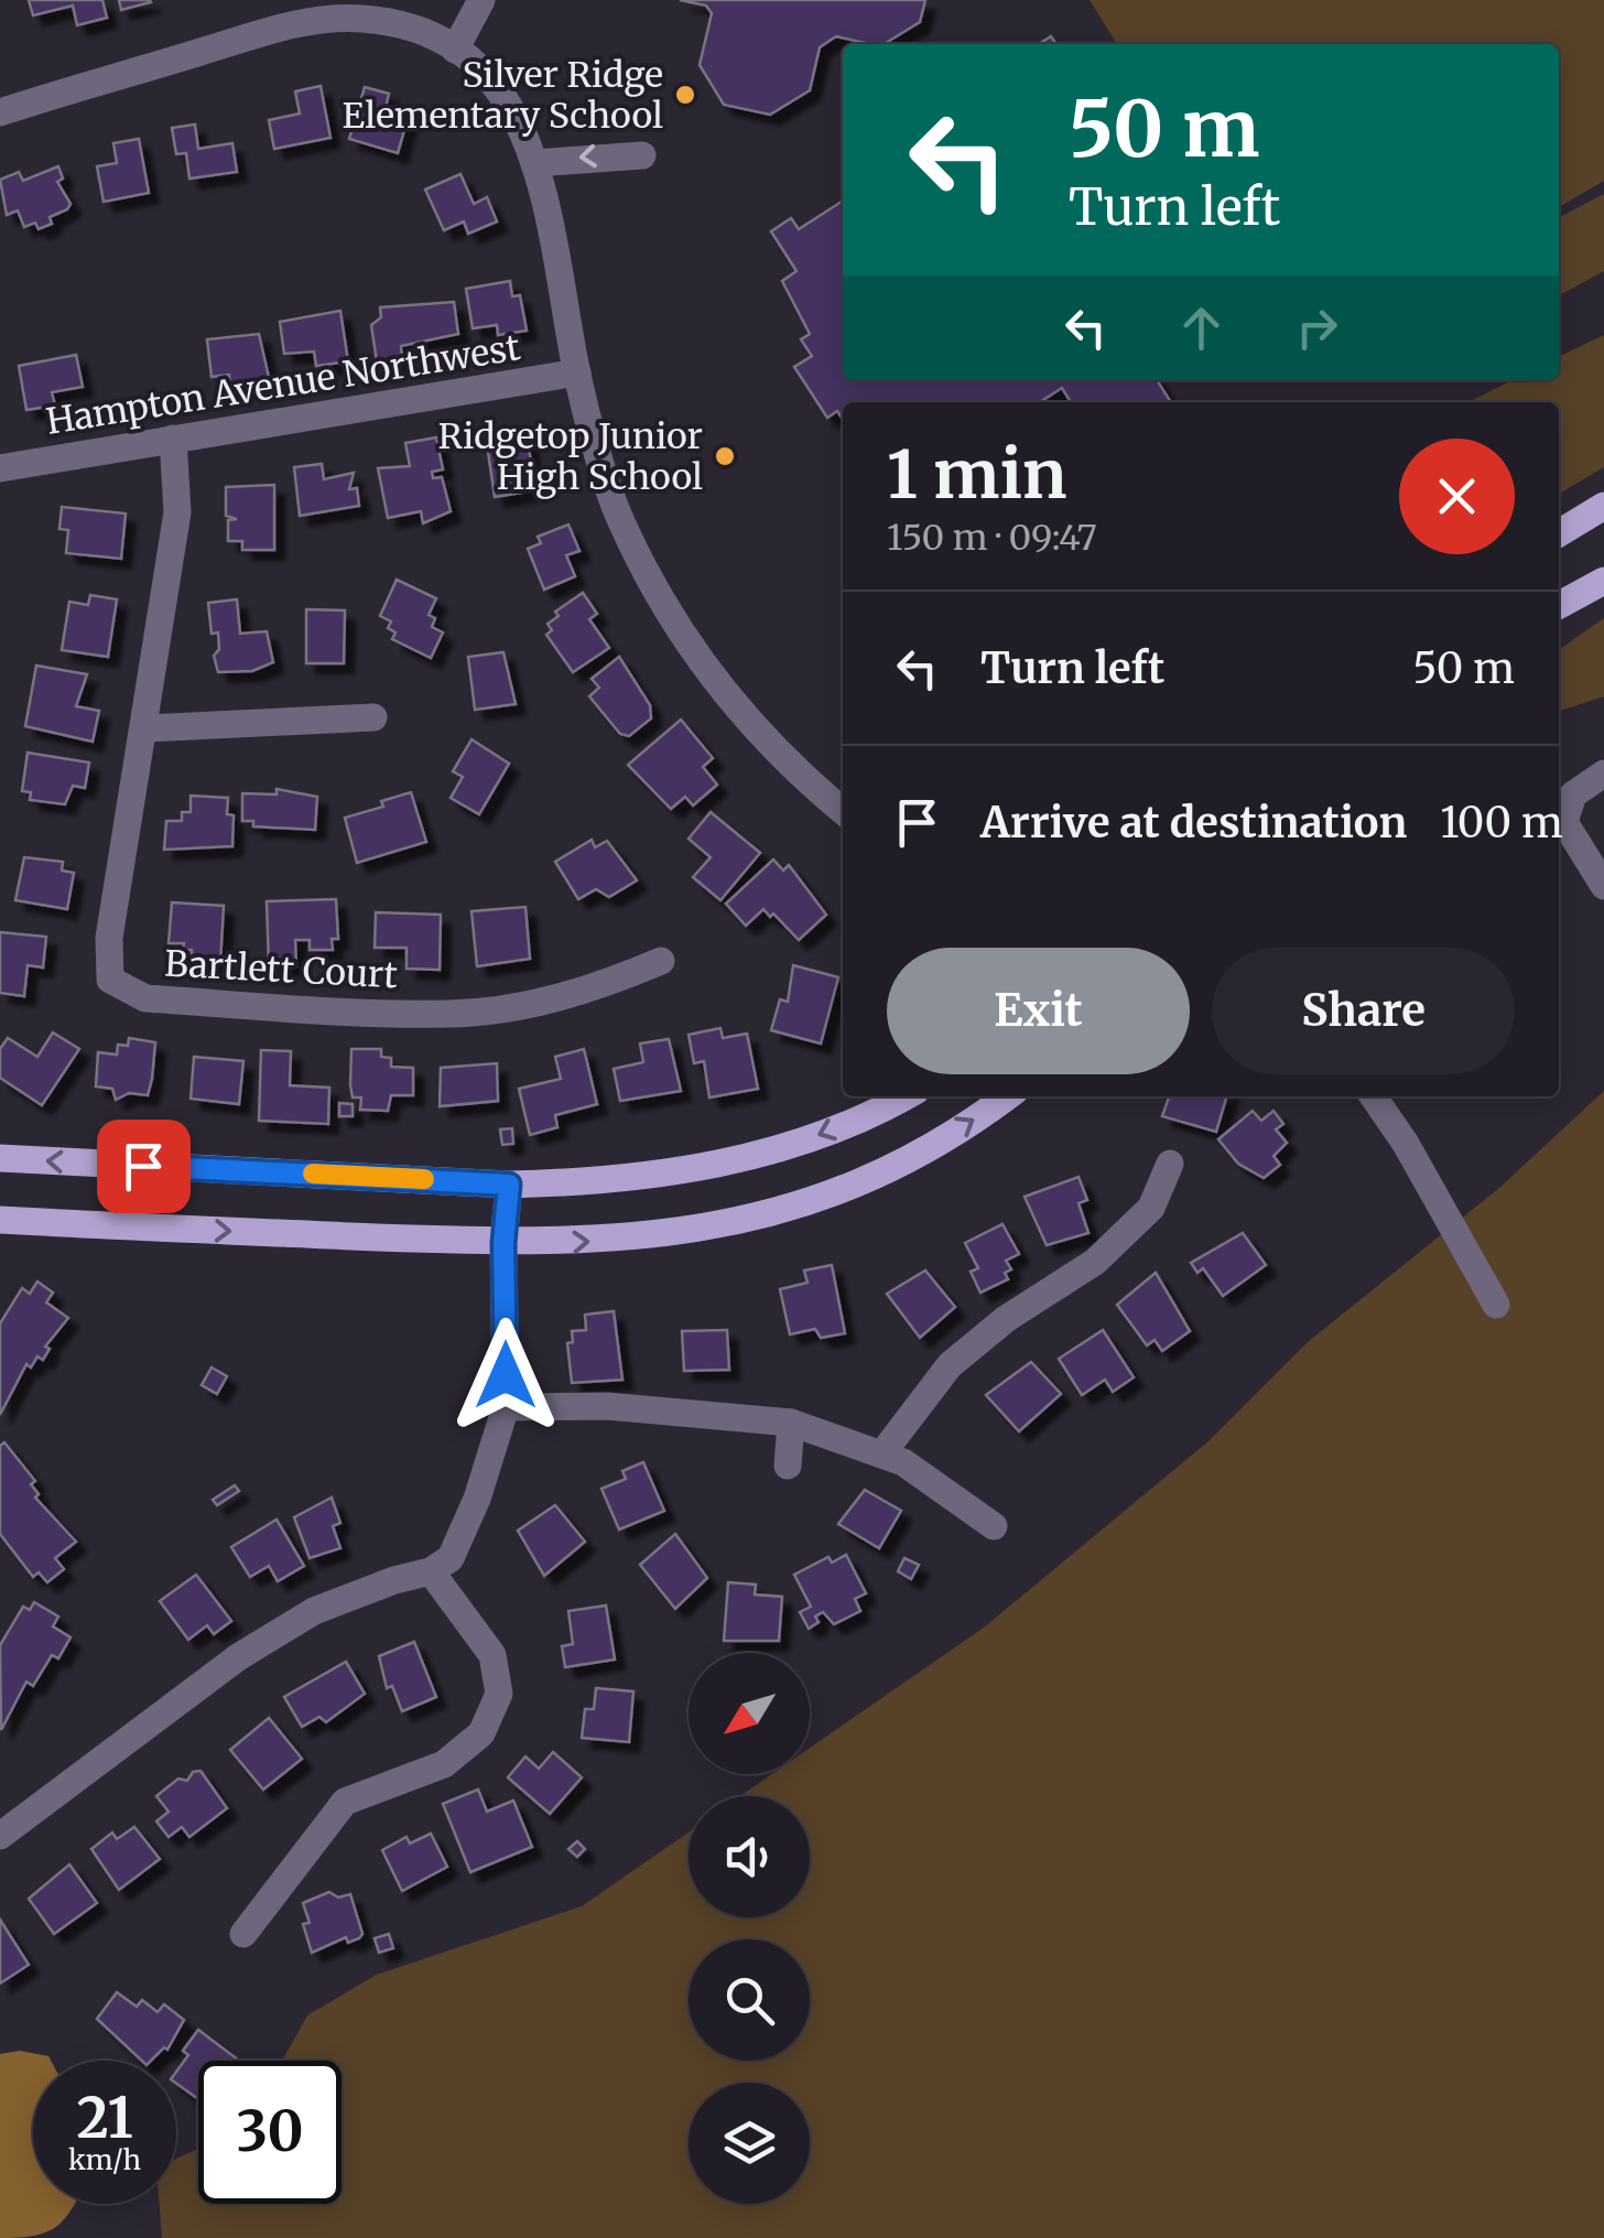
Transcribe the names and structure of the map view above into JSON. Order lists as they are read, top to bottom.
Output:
{
  "streets": {
    "street": ["Hampton Avenue Northwest", "Bartlett Court"]
  },
  "crossings": [
    ["Hampton Avenue Northwest", "Bartlett Court"]
  ],
  "places": ["Silver Ridge Elementary School", "Ridgetop Junior High School"],
  "north": "bottom left",
  "page": {
    "turn": ["50 m", "Turn left"],
    "heading": ["1 min", "150 m · 09:47"],
    "list": [
      {
        "name": "Turn left",
        "value": "50 m"
      },
      {
        "name": "Arrive at destination",
        "value": "100 m"
      }
    ],
    "buttons": ["Exit", "Share"],
    "speed": "21 km/h",
    "limit": "30"
  }
}
